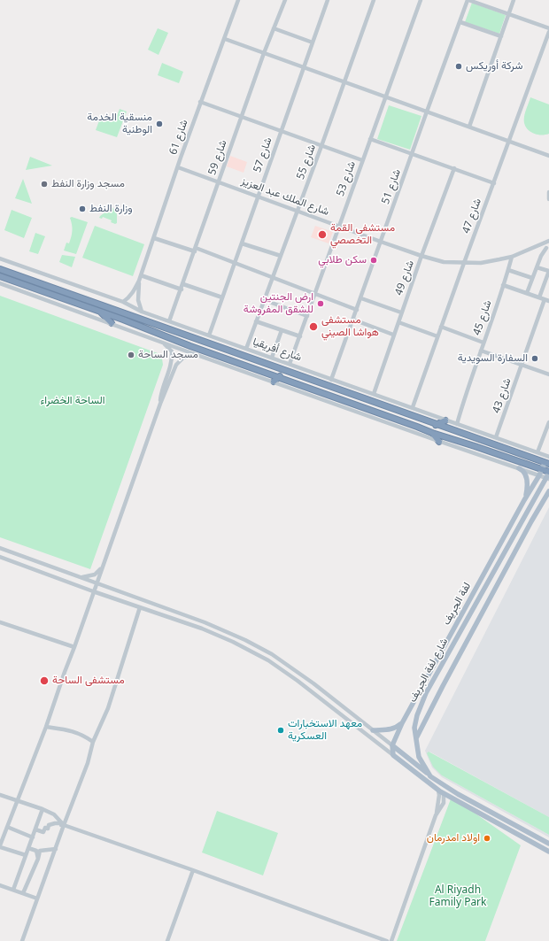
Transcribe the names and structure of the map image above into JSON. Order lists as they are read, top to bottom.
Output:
{
  "streets": {
    "highway": ["شارع أفريقيا"],
    "main road": ["لفة الجريف", "شارع لفة الجريف"],
    "street": [
      "شارع 61",
      "شارع 57",
      "شارع 59",
      "شارع 55",
      "شارع 53",
      "شارع 51",
      "شارع الملك عبد العزيز",
      "شارع 47",
      "شارع 49",
      "شارع 45",
      "شارع 43"
    ]
  },
  "crossings": [
    ["شارع 61", "شارع الملك عبد العزيز"],
    ["شارع 57", "شارع الملك عبد العزيز"],
    ["شارع 57", "شارع أفريقيا"],
    ["شارع 59", "شارع الملك عبد العزيز"],
    ["شارع 59", "شارع أفريقيا"],
    ["شارع 55", "شارع الملك عبد العزيز"],
    ["شارع 55", "شارع أفريقيا"],
    ["شارع 53", "شارع الملك عبد العزيز"],
    ["شارع 53", "شارع أفريقيا"],
    ["شارع 51", "شارع الملك عبد العزيز"],
    ["شارع 51", "شارع أفريقيا"],
    ["شارع الملك عبد العزيز", "شارع 47"],
    ["شارع الملك عبد العزيز", "شارع 49"],
    ["شارع الملك عبد العزيز", "شارع 45"],
    ["شارع 47", "شارع أفريقيا"],
    ["شارع 49", "شارع أفريقيا"],
    ["شارع 45", "شارع أفريقيا"],
    ["شارع أفريقيا", "شارع 43"],
    ["شارع أفريقيا", "لفة الجريف"]
  ],
  "parks": ["الساحة الخضراء", "Al Riyadh Family Park"],
  "places": [
    "شركة أوريكس",
    "منسقية الخدمة الوطنية",
    "مسجد وزارة النفط",
    "وزارة النفط",
    "مستشفى القمة التخصصي",
    "سكن طلابي",
    "ارض الجنتين للشقق المفروشة",
    "مستشفى هواشا الصيني",
    "مسجد الساحة",
    "السفارة السويدية",
    "مستشفى الساحة",
    "معهد الاستخبارات العسكرية",
    "اولاد امدرمان"
  ]
}
